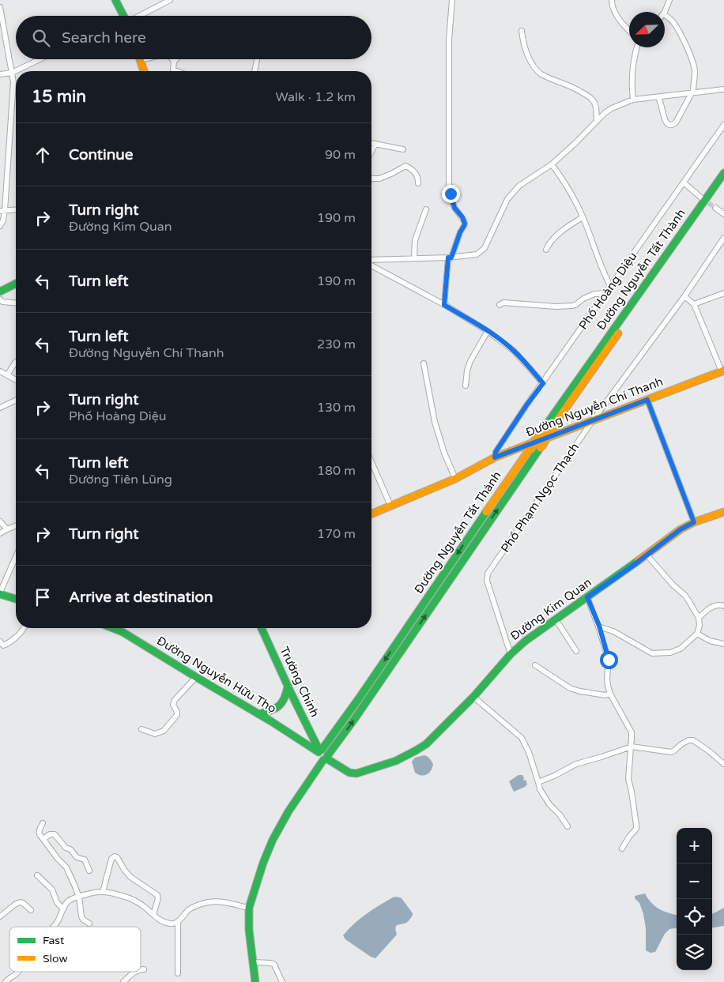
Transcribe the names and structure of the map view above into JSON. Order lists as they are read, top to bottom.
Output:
{
  "streets": {
    "main road": [
      "Đường Nguyễn Tất Thành",
      "Đường Nguyễn Chí Thanh",
      "Đường Kim Quan",
      "Đường Nguyễn Hữu Thọ",
      "Trường Chinh"
    ],
    "street": ["Phố Hoàng Diệu", "Phố Phạm Ngọc Thạch"]
  },
  "crossings": [
    ["Đường Nguyễn Tất Thành", "Đường Kim Quan"],
    ["Đường Nguyễn Tất Thành", "Đường Nguyễn Hữu Thọ"],
    ["Đường Nguyễn Tất Thành", "Trường Chinh"],
    ["Phố Hoàng Diệu", "Đường Nguyễn Chí Thanh"],
    ["Đường Nguyễn Chí Thanh", "Phố Phạm Ngọc Thạch"],
    ["Phố Phạm Ngọc Thạch", "Đường Kim Quan"],
    ["Đường Kim Quan", "Đường Nguyễn Hữu Thọ"],
    ["Đường Kim Quan", "Trường Chinh"],
    ["Đường Nguyễn Hữu Thọ", "Trường Chinh"]
  ],
  "legend": ["Fast", "Slow"],
  "north": "bottom left",
  "page": {
    "search": "Search here",
    "heading": ["15 min", "Walk · 1.2 km"],
    "list": [
      ["Continue", "90 m"],
      ["Turn right", "Đường Kim Quan", "190 m"],
      ["Turn left", "190 m"],
      ["Turn left", "Đường Nguyễn Chí Thanh", "230 m"],
      ["Turn right", "Phố Hoàng Diệu", "130 m"],
      ["Turn left", "Đường Tiên Lũng", "180 m"],
      ["Turn right", "170 m"],
      "Arrive at destination"
    ],
    "map_buttons": ["+", "−"]
  }
}
